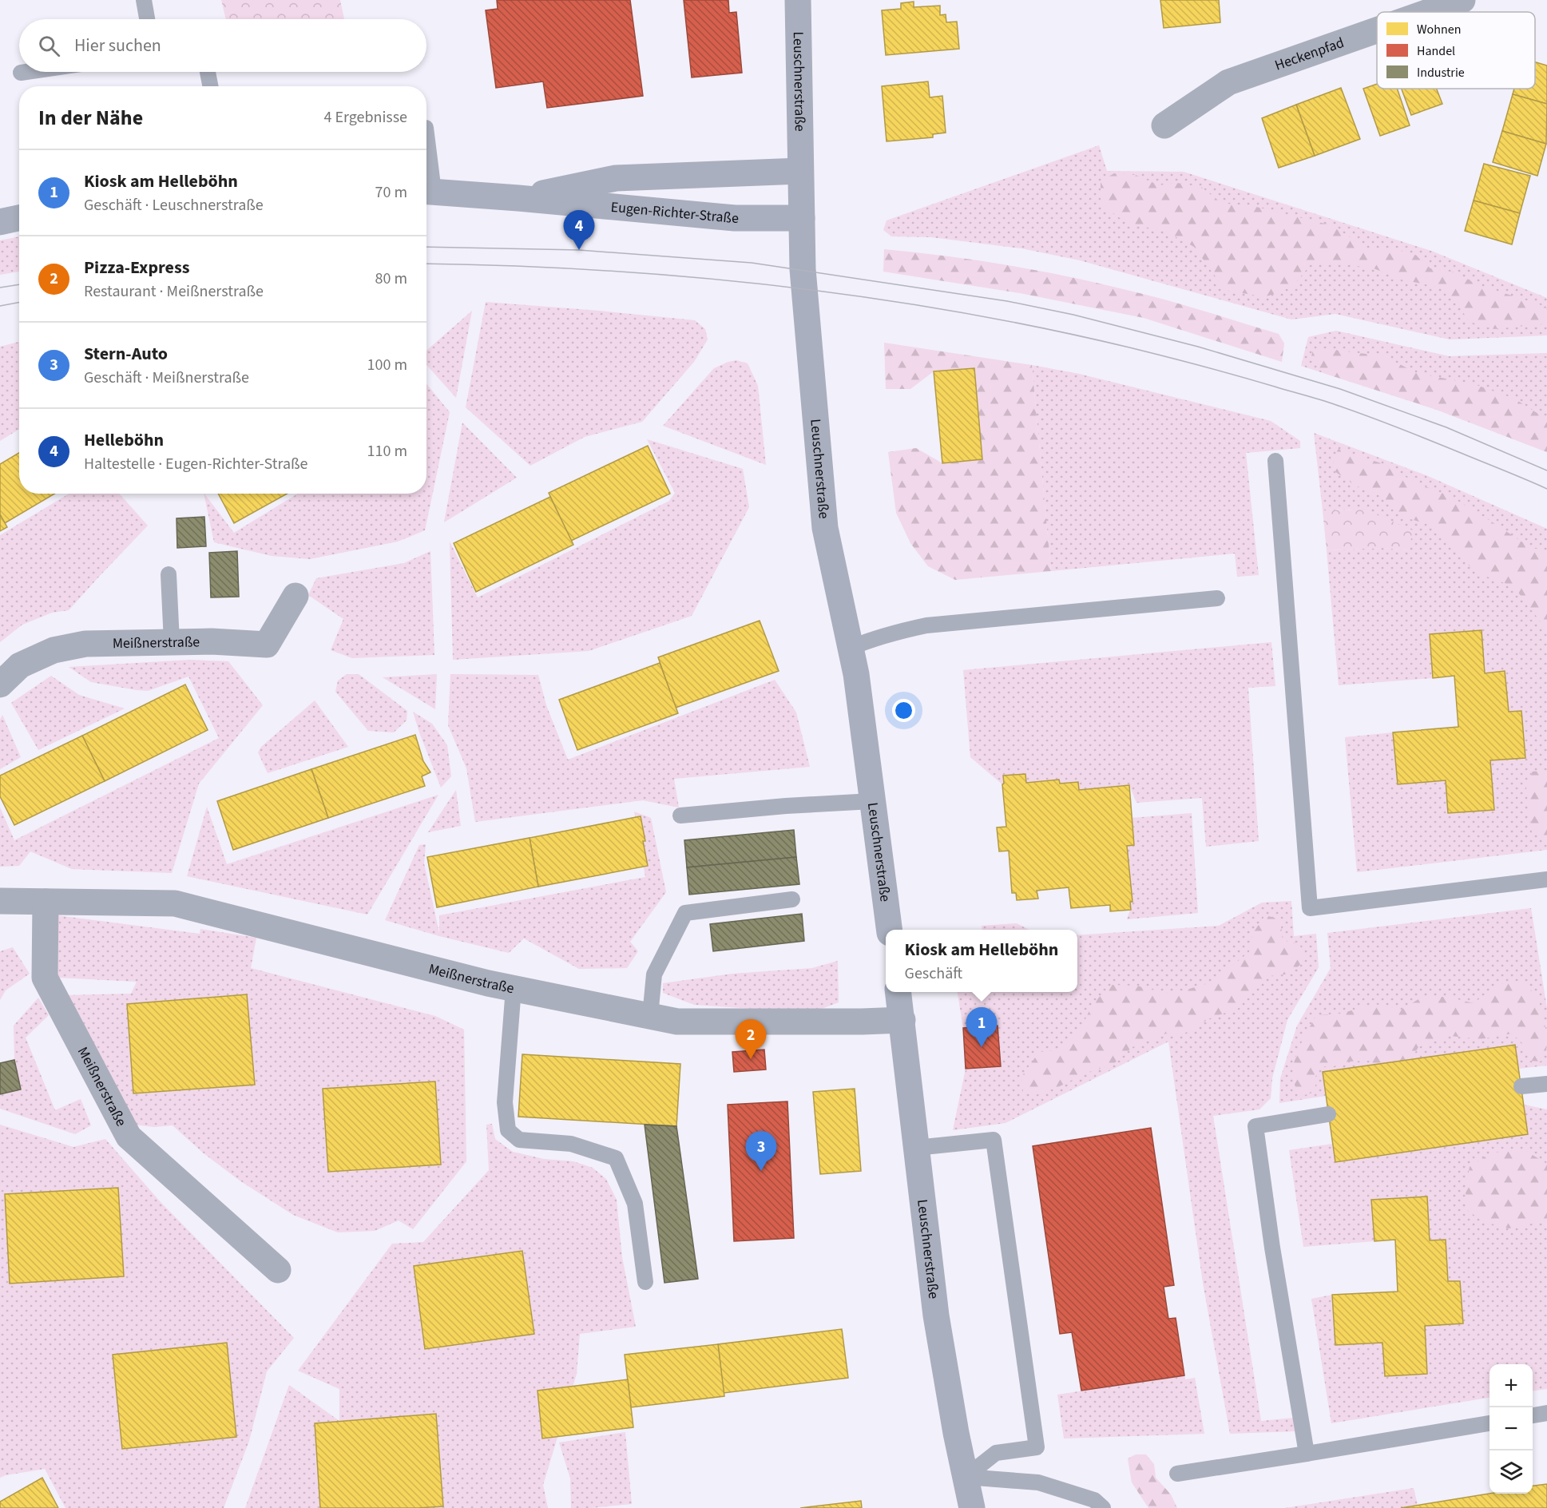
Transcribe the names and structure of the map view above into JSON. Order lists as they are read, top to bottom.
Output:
{
  "streets": {
    "main road": ["Leuschnerstraße", "Eugen-Richter-Straße"],
    "street": ["Heckenpfad", "Meißnerstraße"]
  },
  "crossings": [
    ["Leuschnerstraße", "Eugen-Richter-Straße"],
    ["Leuschnerstraße", "Meißnerstraße"]
  ],
  "legend": ["Wohnen", "Handel", "Industrie"],
  "page": {
    "search": "Hier suchen",
    "heading": ["In der Nähe", "4 Ergebnisse"],
    "list": [
      {
        "mark": "1",
        "name": "Kiosk am Helleböhn",
        "note": "Geschäft · Leuschnerstraße",
        "value": "70 m"
      },
      {
        "mark": "2",
        "name": "Pizza-Express",
        "note": "Restaurant · Meißnerstraße",
        "value": "80 m"
      },
      {
        "mark": "3",
        "name": "Stern-Auto",
        "note": "Geschäft · Meißnerstraße",
        "value": "100 m"
      },
      {
        "mark": "4",
        "name": "Helleböhn",
        "note": "Haltestelle · Eugen-Richter-Straße",
        "value": "110 m"
      }
    ],
    "pins": [
      "4",
      "1",
      "2",
      "3"
    ],
    "popup": ["Kiosk am Helleböhn", "Geschäft"],
    "map_buttons": ["+", "−"]
  }
}
